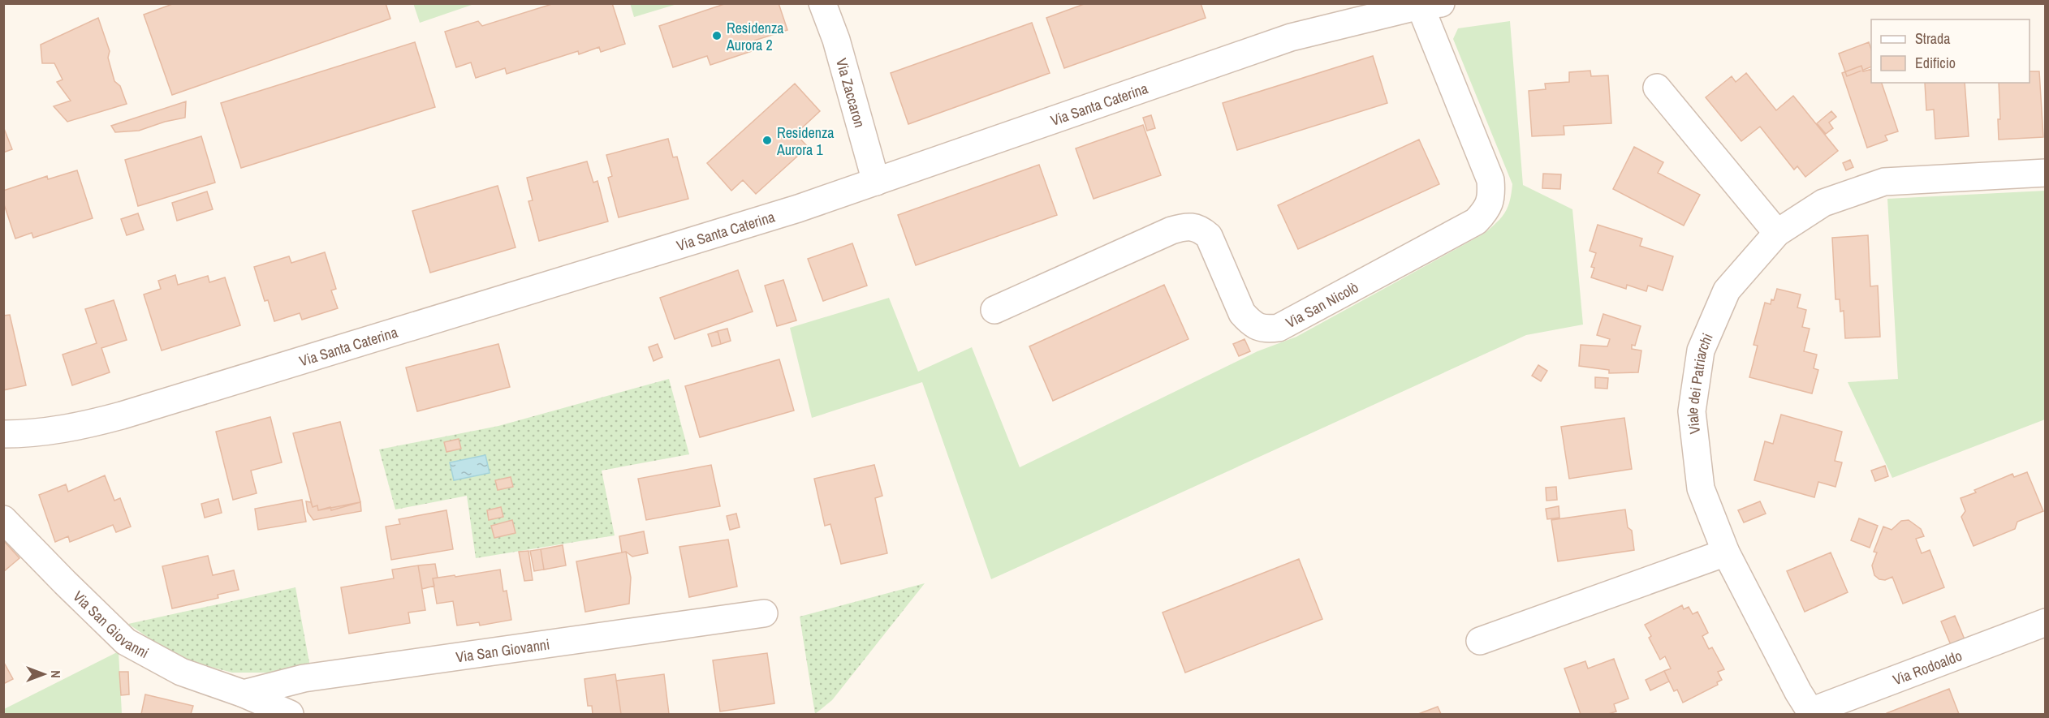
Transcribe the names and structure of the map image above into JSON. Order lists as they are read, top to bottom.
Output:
{
  "streets": {
    "street": [
      "Via Zaccaron",
      "Via Santa Caterina",
      "Via San Nicolò",
      "Viale dei Patriarchi",
      "Via San Giovanni",
      "Via Rodoaldo"
    ]
  },
  "crossings": [
    ["Via Zaccaron", "Via Santa Caterina"],
    ["Via Santa Caterina", "Via San Nicolò"],
    ["Viale dei Patriarchi", "Via Rodoaldo"]
  ],
  "places": ["Residenza Aurora 2", "Residenza Aurora 1"],
  "legend": ["Strada", "Edificio"],
  "north": "right"
}
